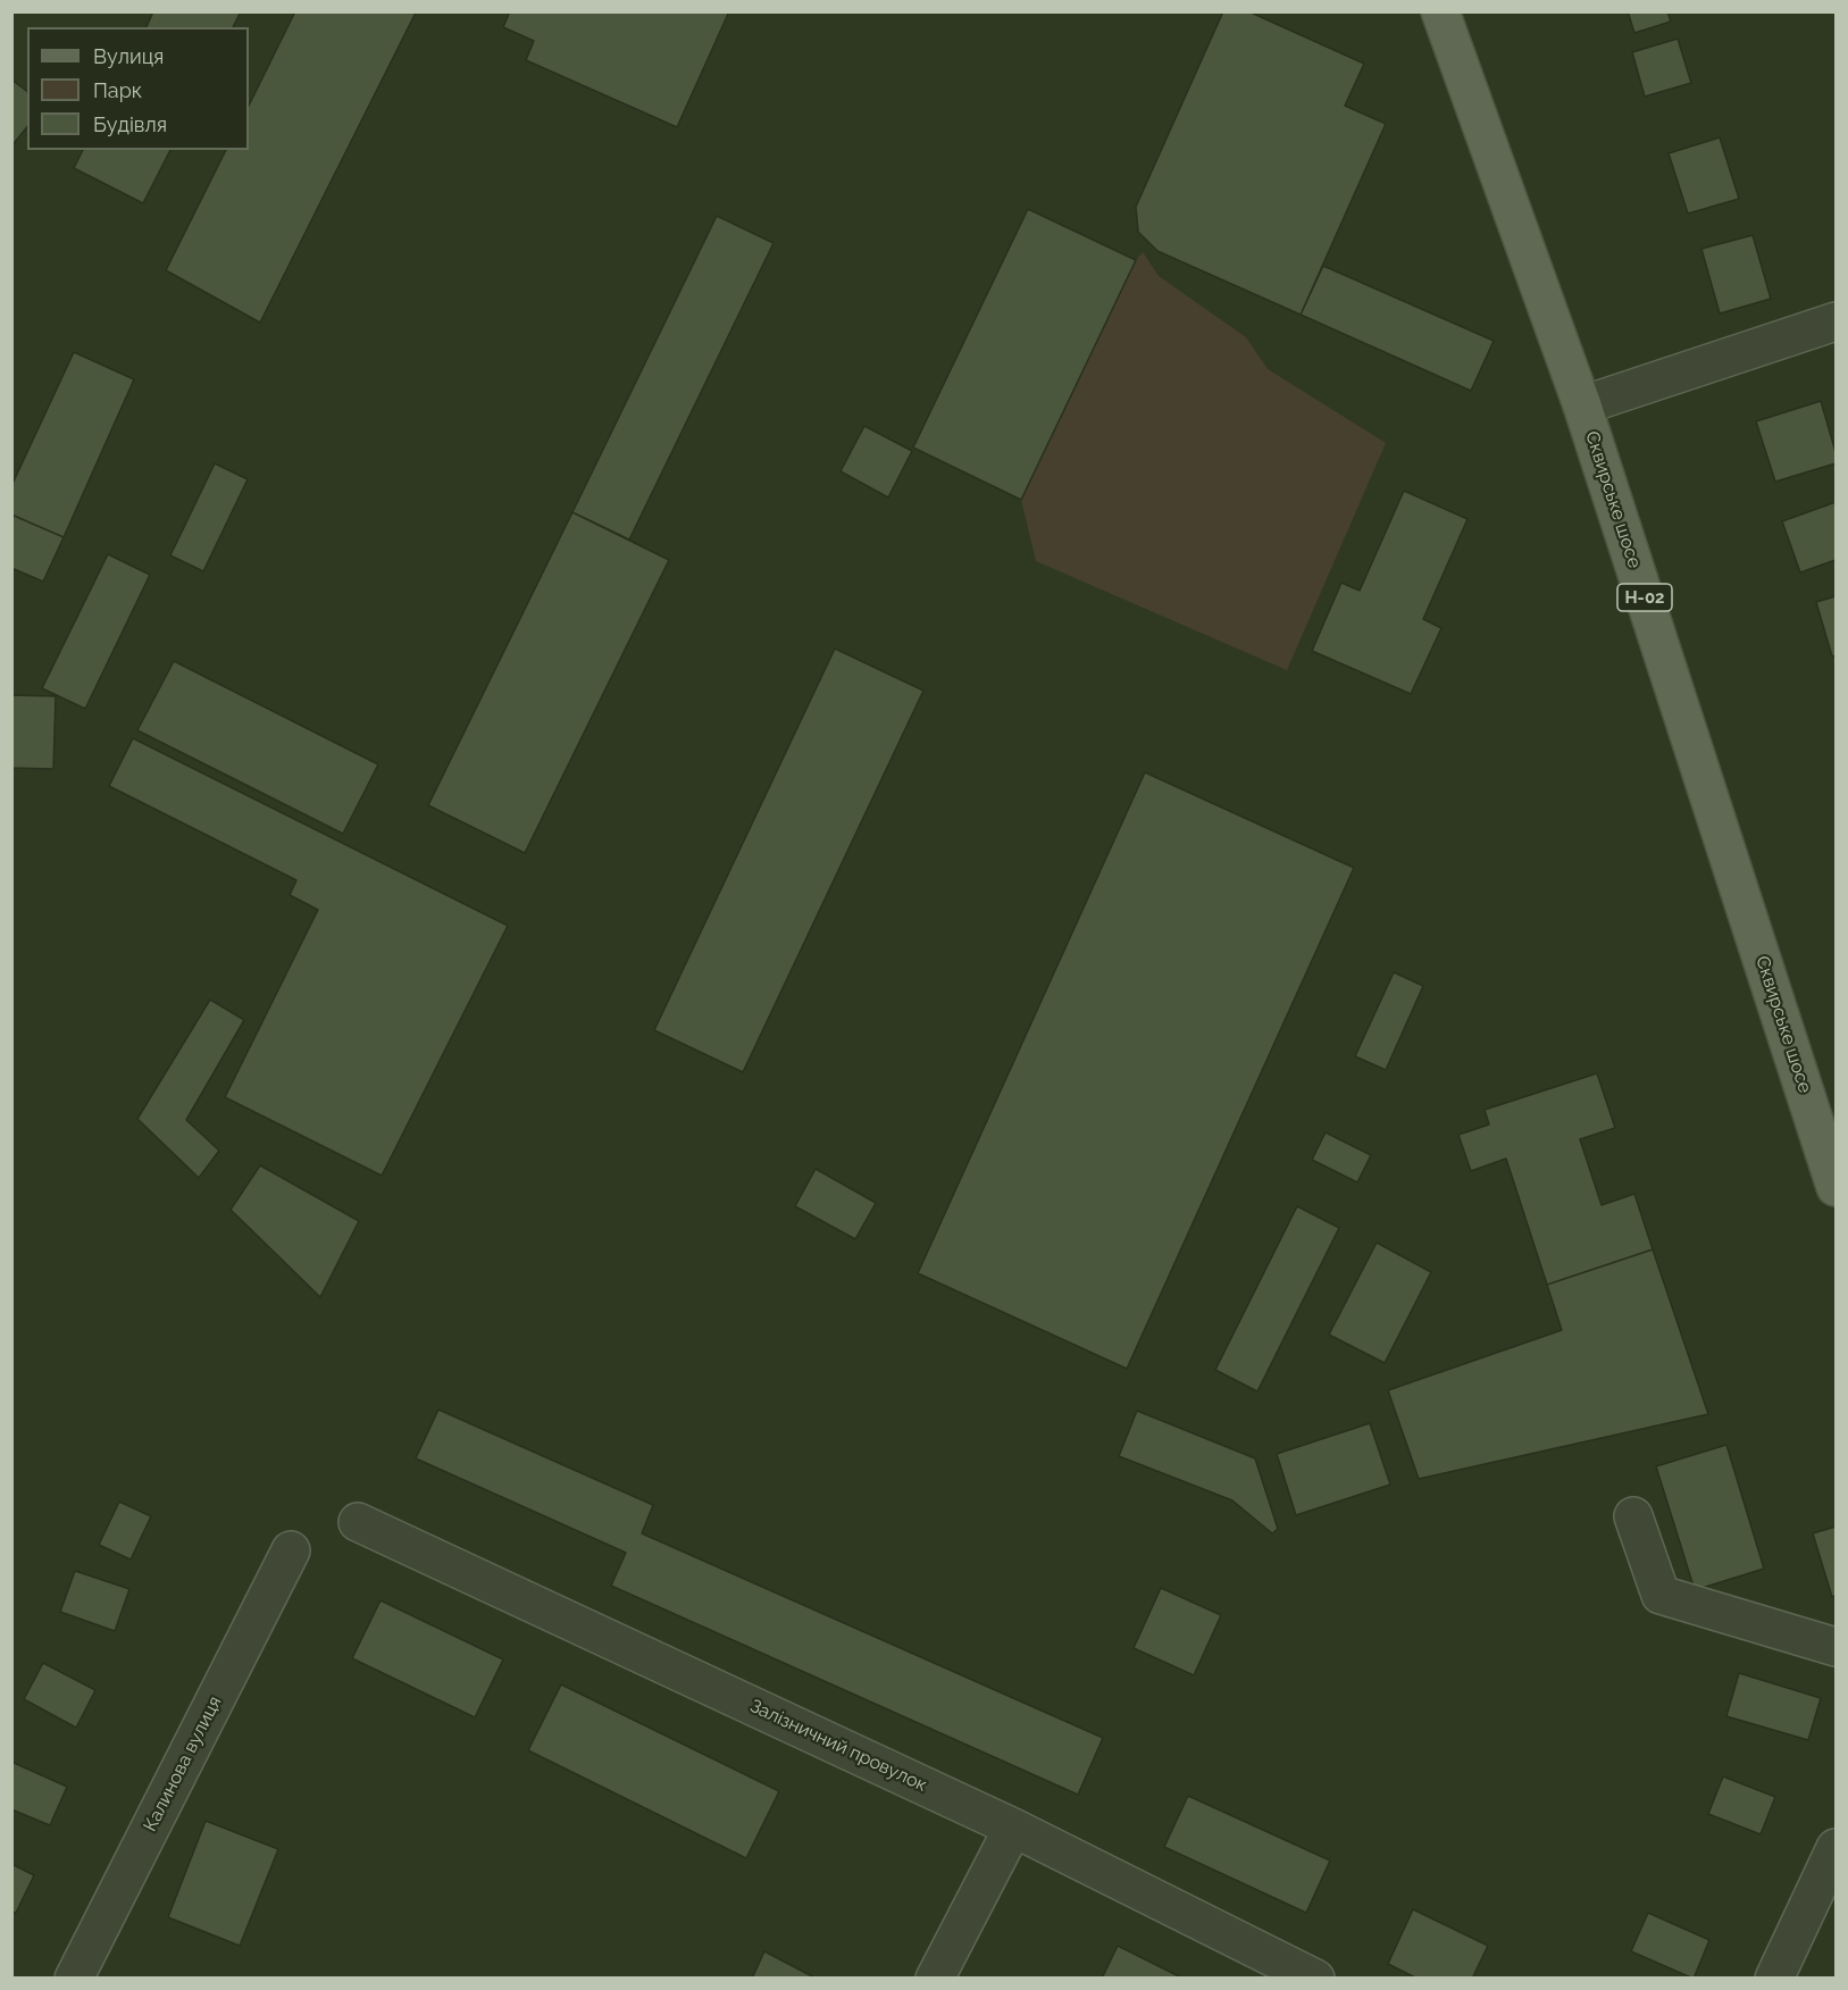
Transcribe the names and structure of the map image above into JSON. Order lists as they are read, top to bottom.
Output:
{
  "streets": {
    "main road": ["Сквирське шосе", "Н-02"],
    "street": ["Залізничний провулок", "Калинова вулиця"]
  },
  "legend": ["Вулиця", "Парк", "Будівля"]
}
